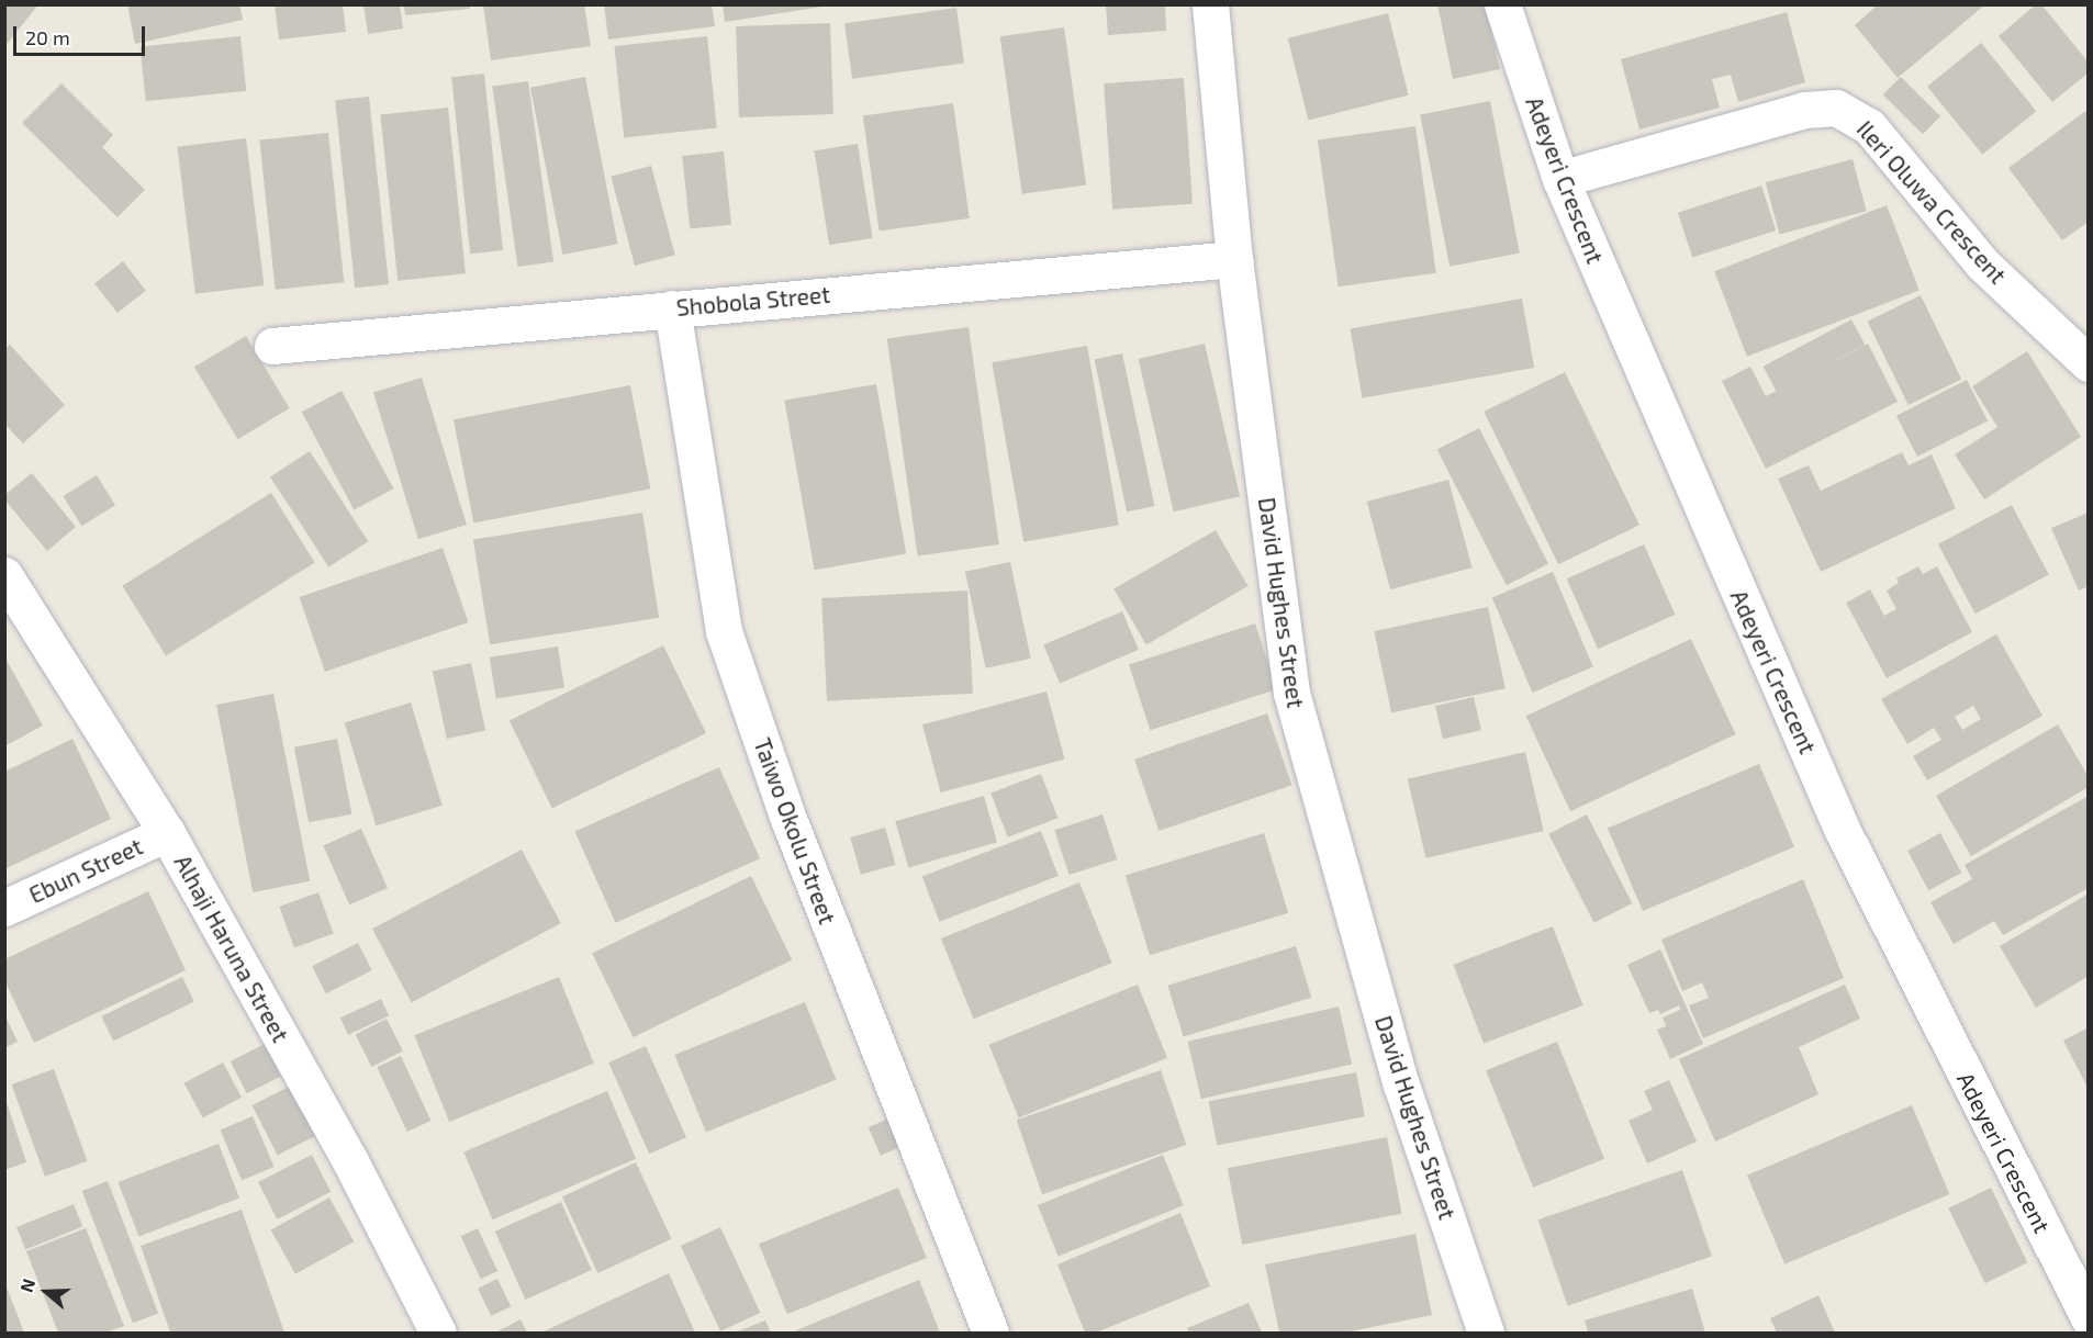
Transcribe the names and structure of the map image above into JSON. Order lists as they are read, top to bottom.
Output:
{
  "streets": {
    "street": [
      "Adeyeri Crescent",
      "Ileri Oluwa Crescent",
      "Shobola Street",
      "David Hughes Street",
      "Taiwo Okolu Street",
      "Ebun Street",
      "Alhaji Haruna Street"
    ]
  },
  "crossings": [
    ["Adeyeri Crescent", "Ileri Oluwa Crescent"],
    ["Shobola Street", "David Hughes Street"],
    ["Shobola Street", "Taiwo Okolu Street"],
    ["Ebun Street", "Alhaji Haruna Street"]
  ],
  "scale_bar": "20 m",
  "north": "left"
}
